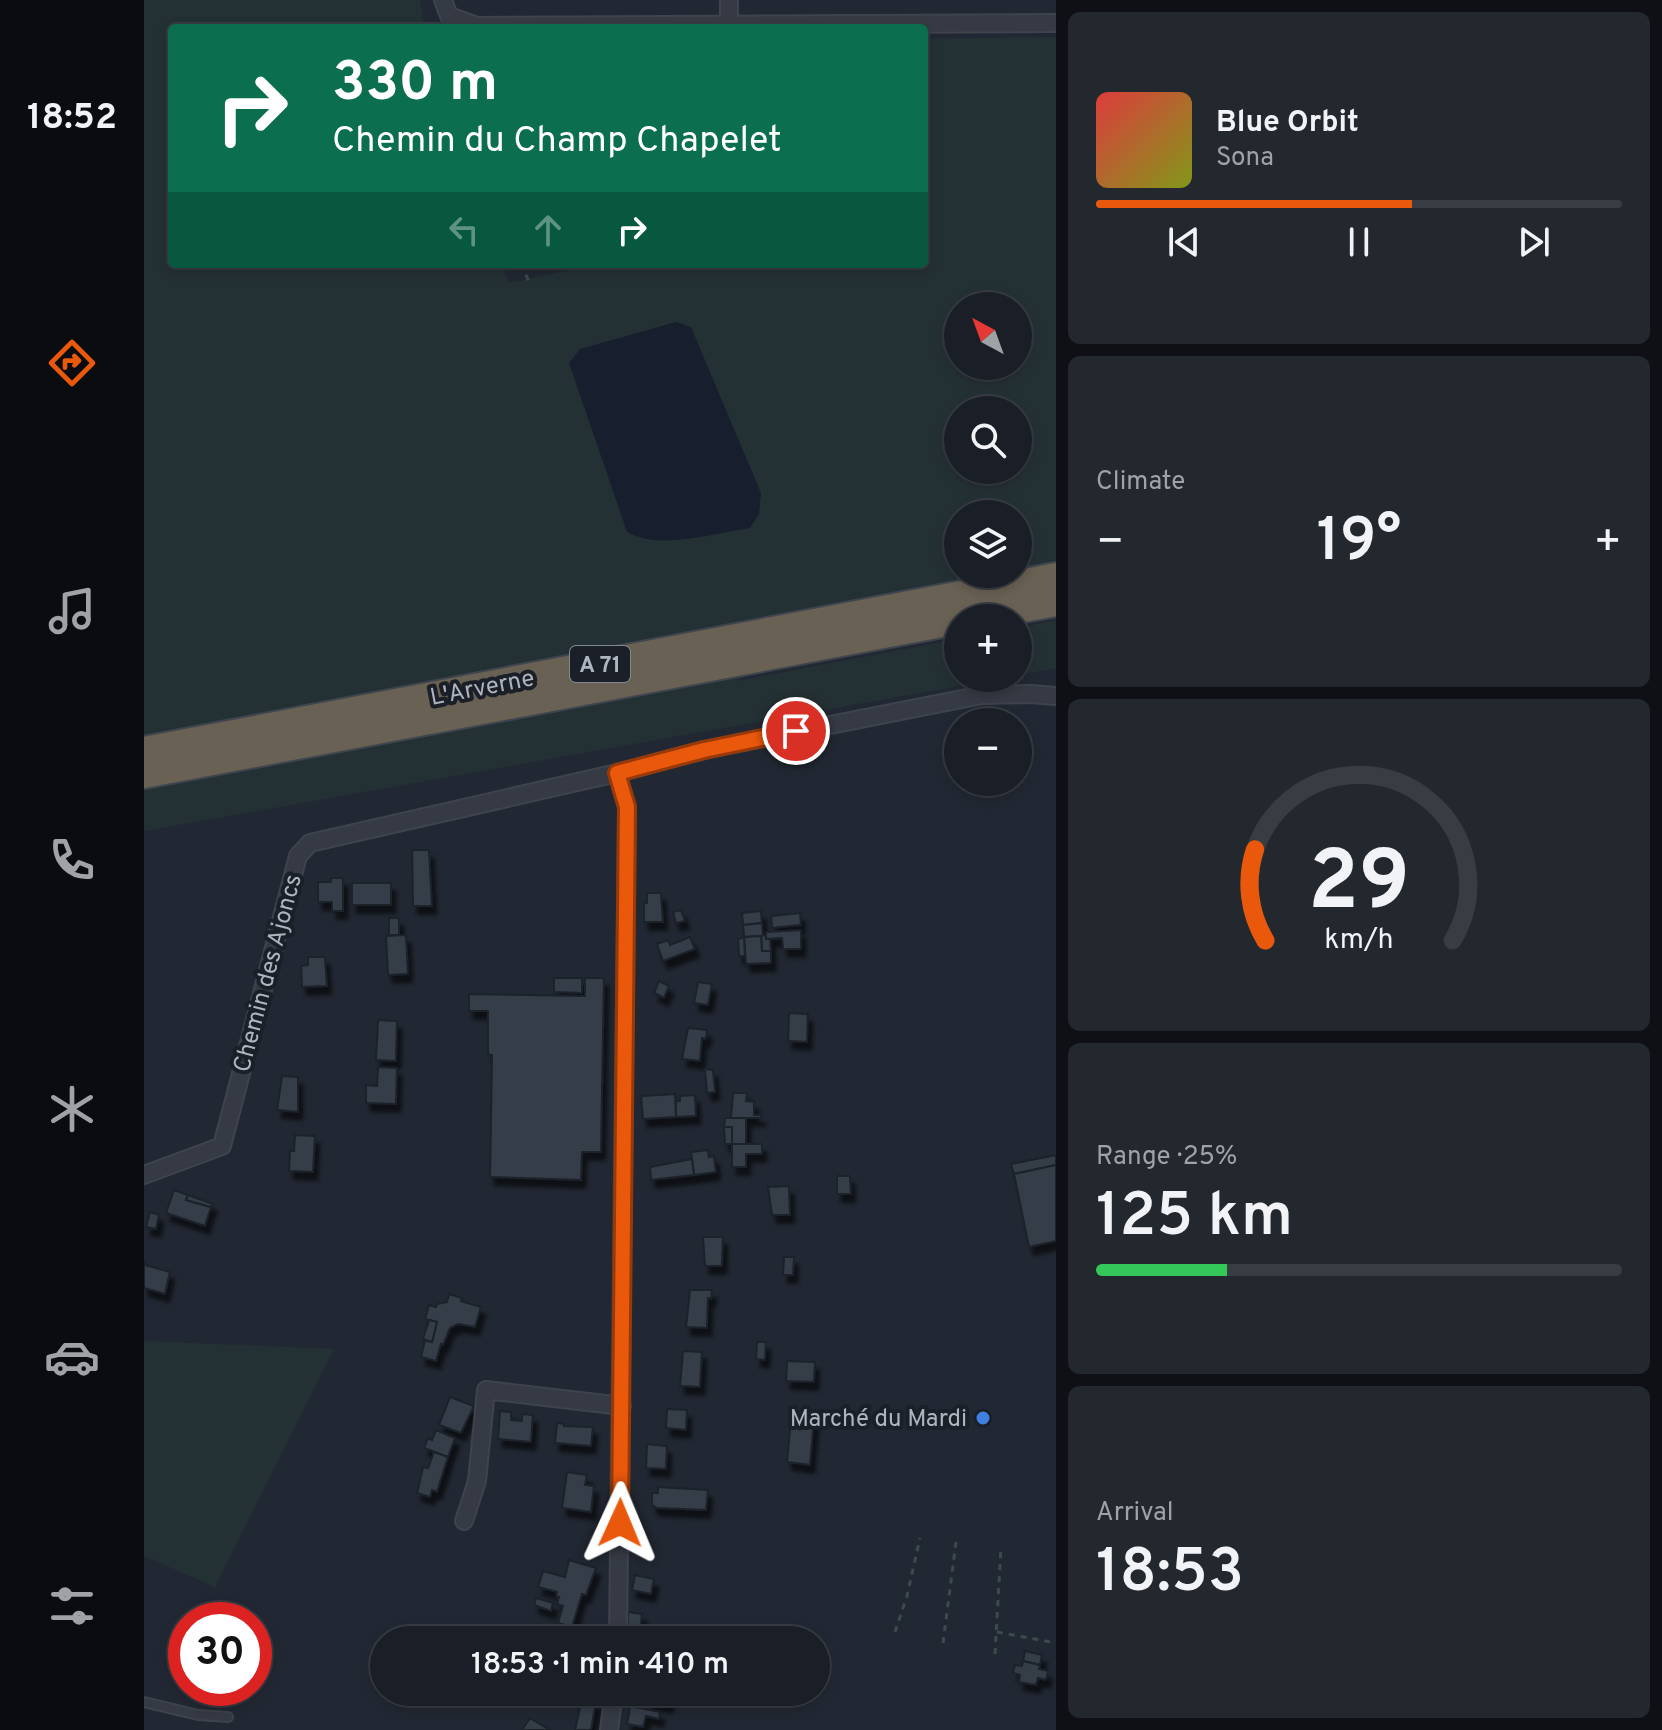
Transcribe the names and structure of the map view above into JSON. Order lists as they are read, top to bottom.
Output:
{
  "streets": {
    "highway": ["A 71", "L'Arverne"],
    "street": ["Chemin des Ajoncs"]
  },
  "places": ["Marché du Mardi"],
  "north": "top left",
  "page": {
    "tabs": "18:52",
    "turn": ["330 m", "Chemin du Champ Chapelet"],
    "song": ["Blue Orbit", "Sona"],
    "map_buttons": ["+", "−"],
    "tile": [
      "Climate",
      ["Range · 25%", "125 km"],
      ["Arrival", "18:53"]
    ],
    "heat": ["−", "19°", "+"],
    "limit": "30",
    "trip": "18:53 · 1 min · 410 m",
    "gauge": ["29", "km/h"]
  }
}
